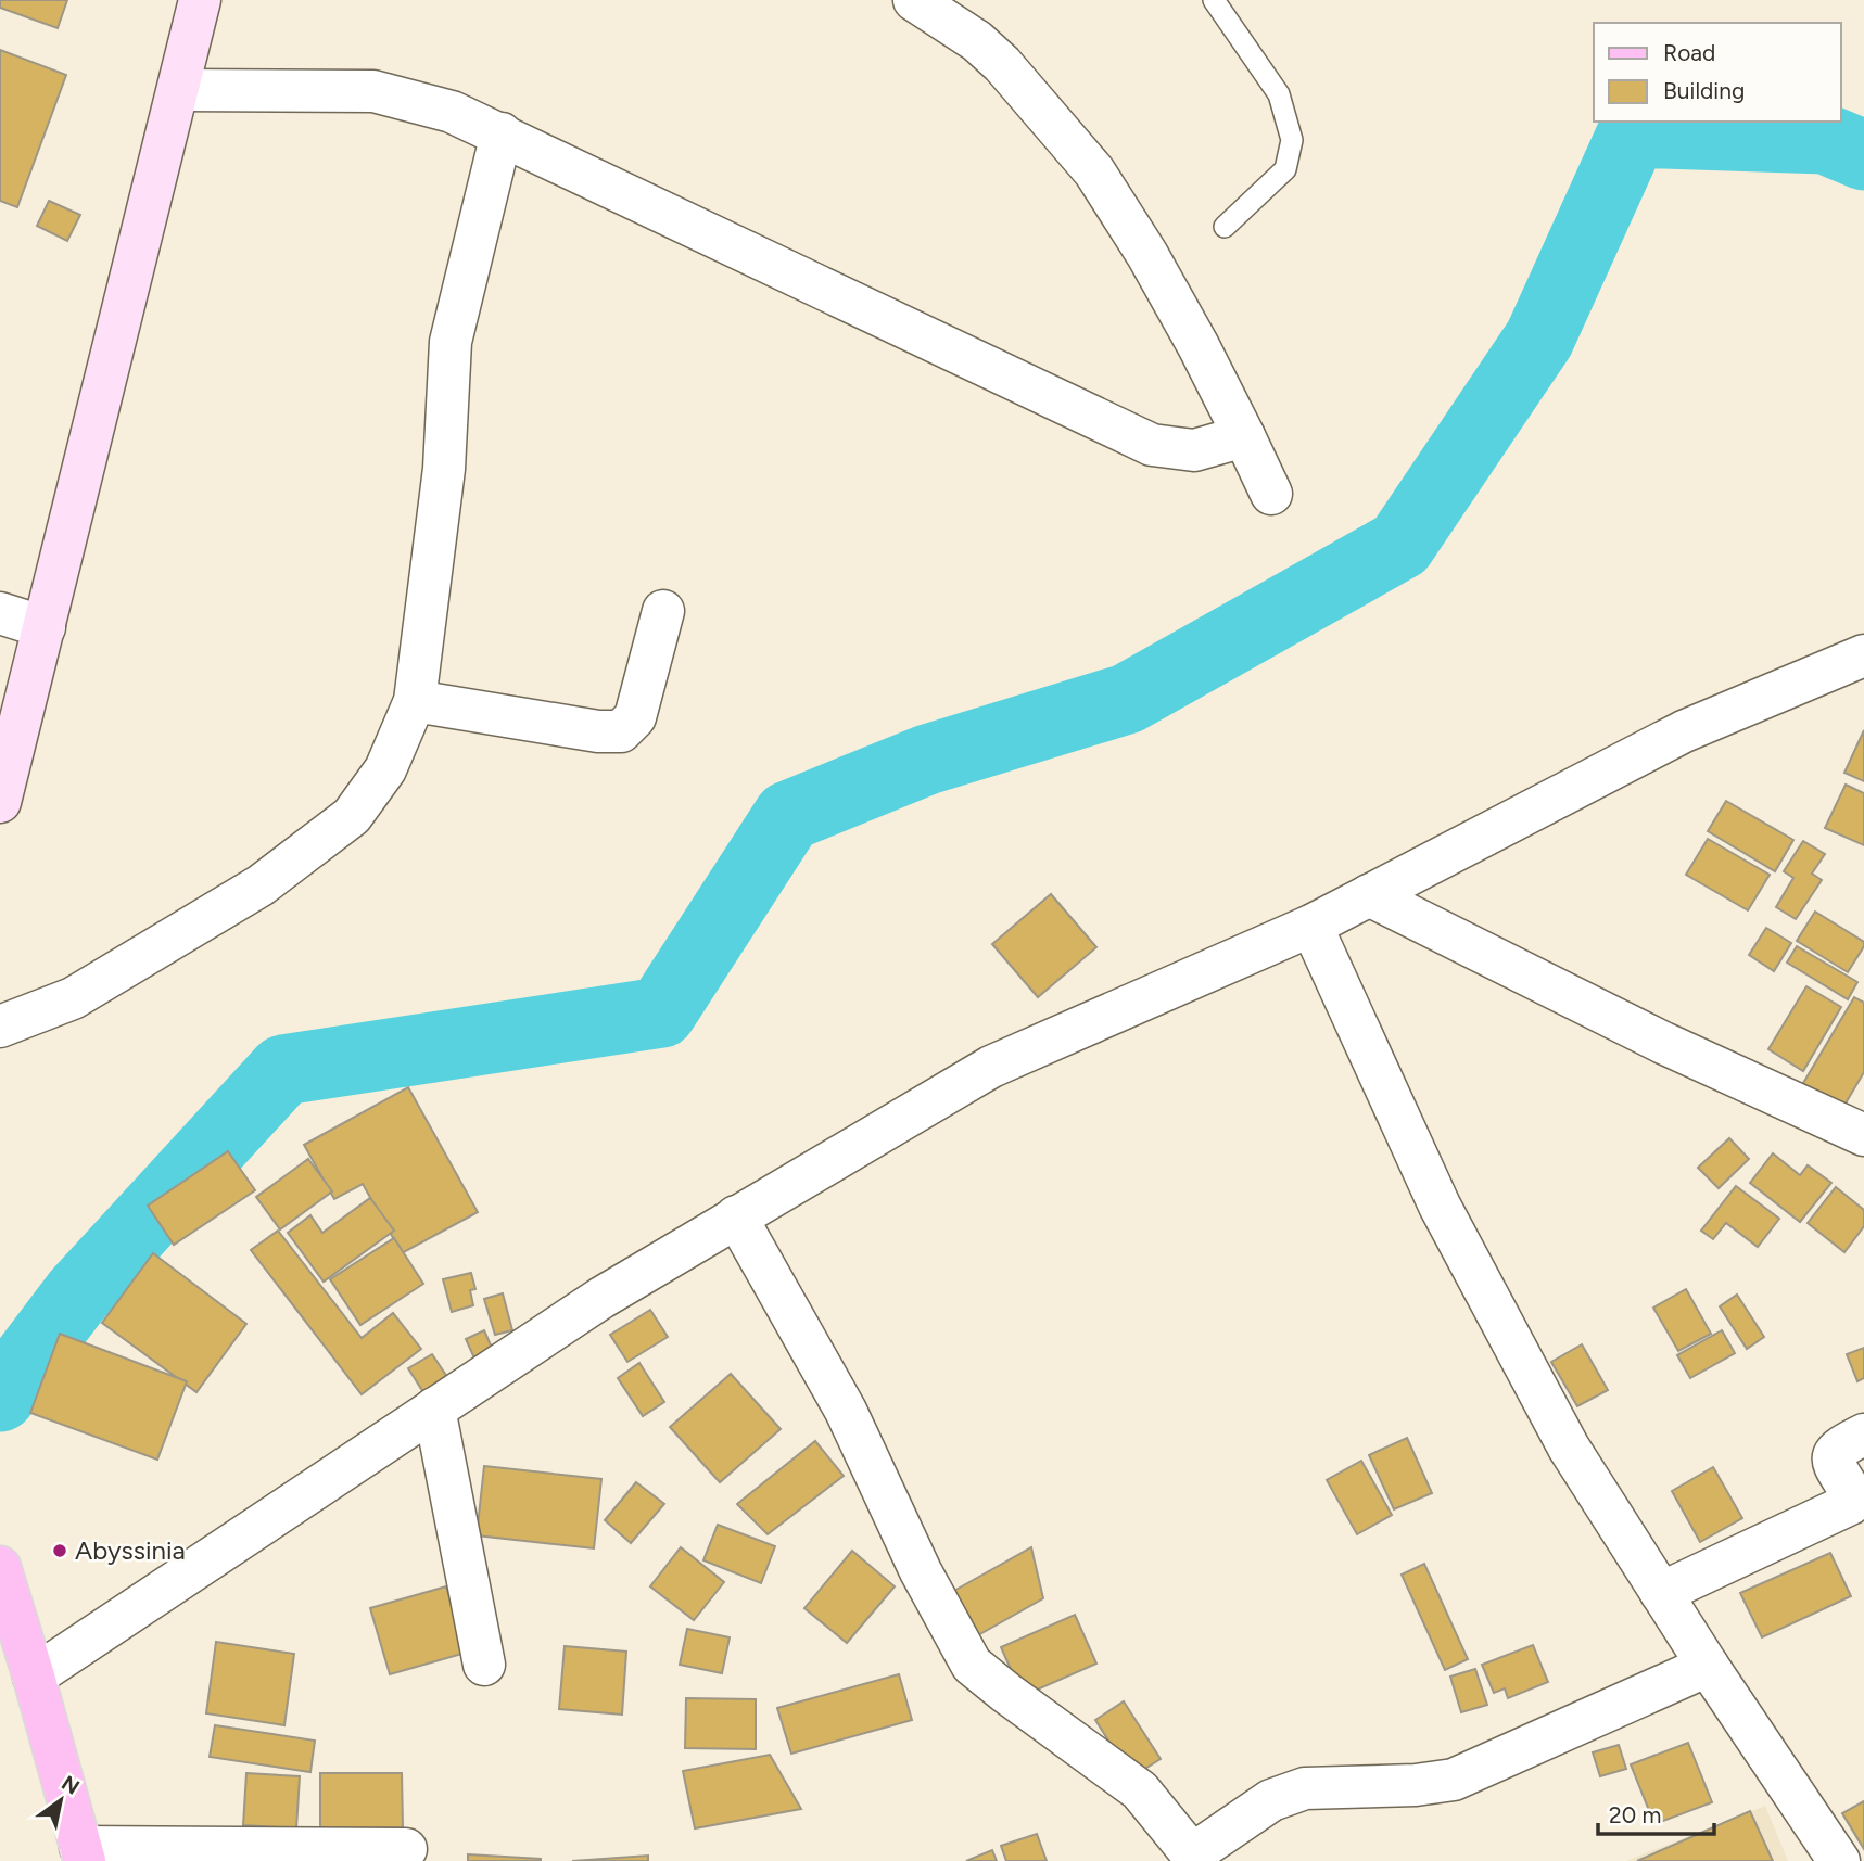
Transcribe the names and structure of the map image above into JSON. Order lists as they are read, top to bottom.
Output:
{
  "places": ["Abyssinia"],
  "legend": ["Road", "Building"],
  "scale_bar": "20 m",
  "north": "top right"
}
